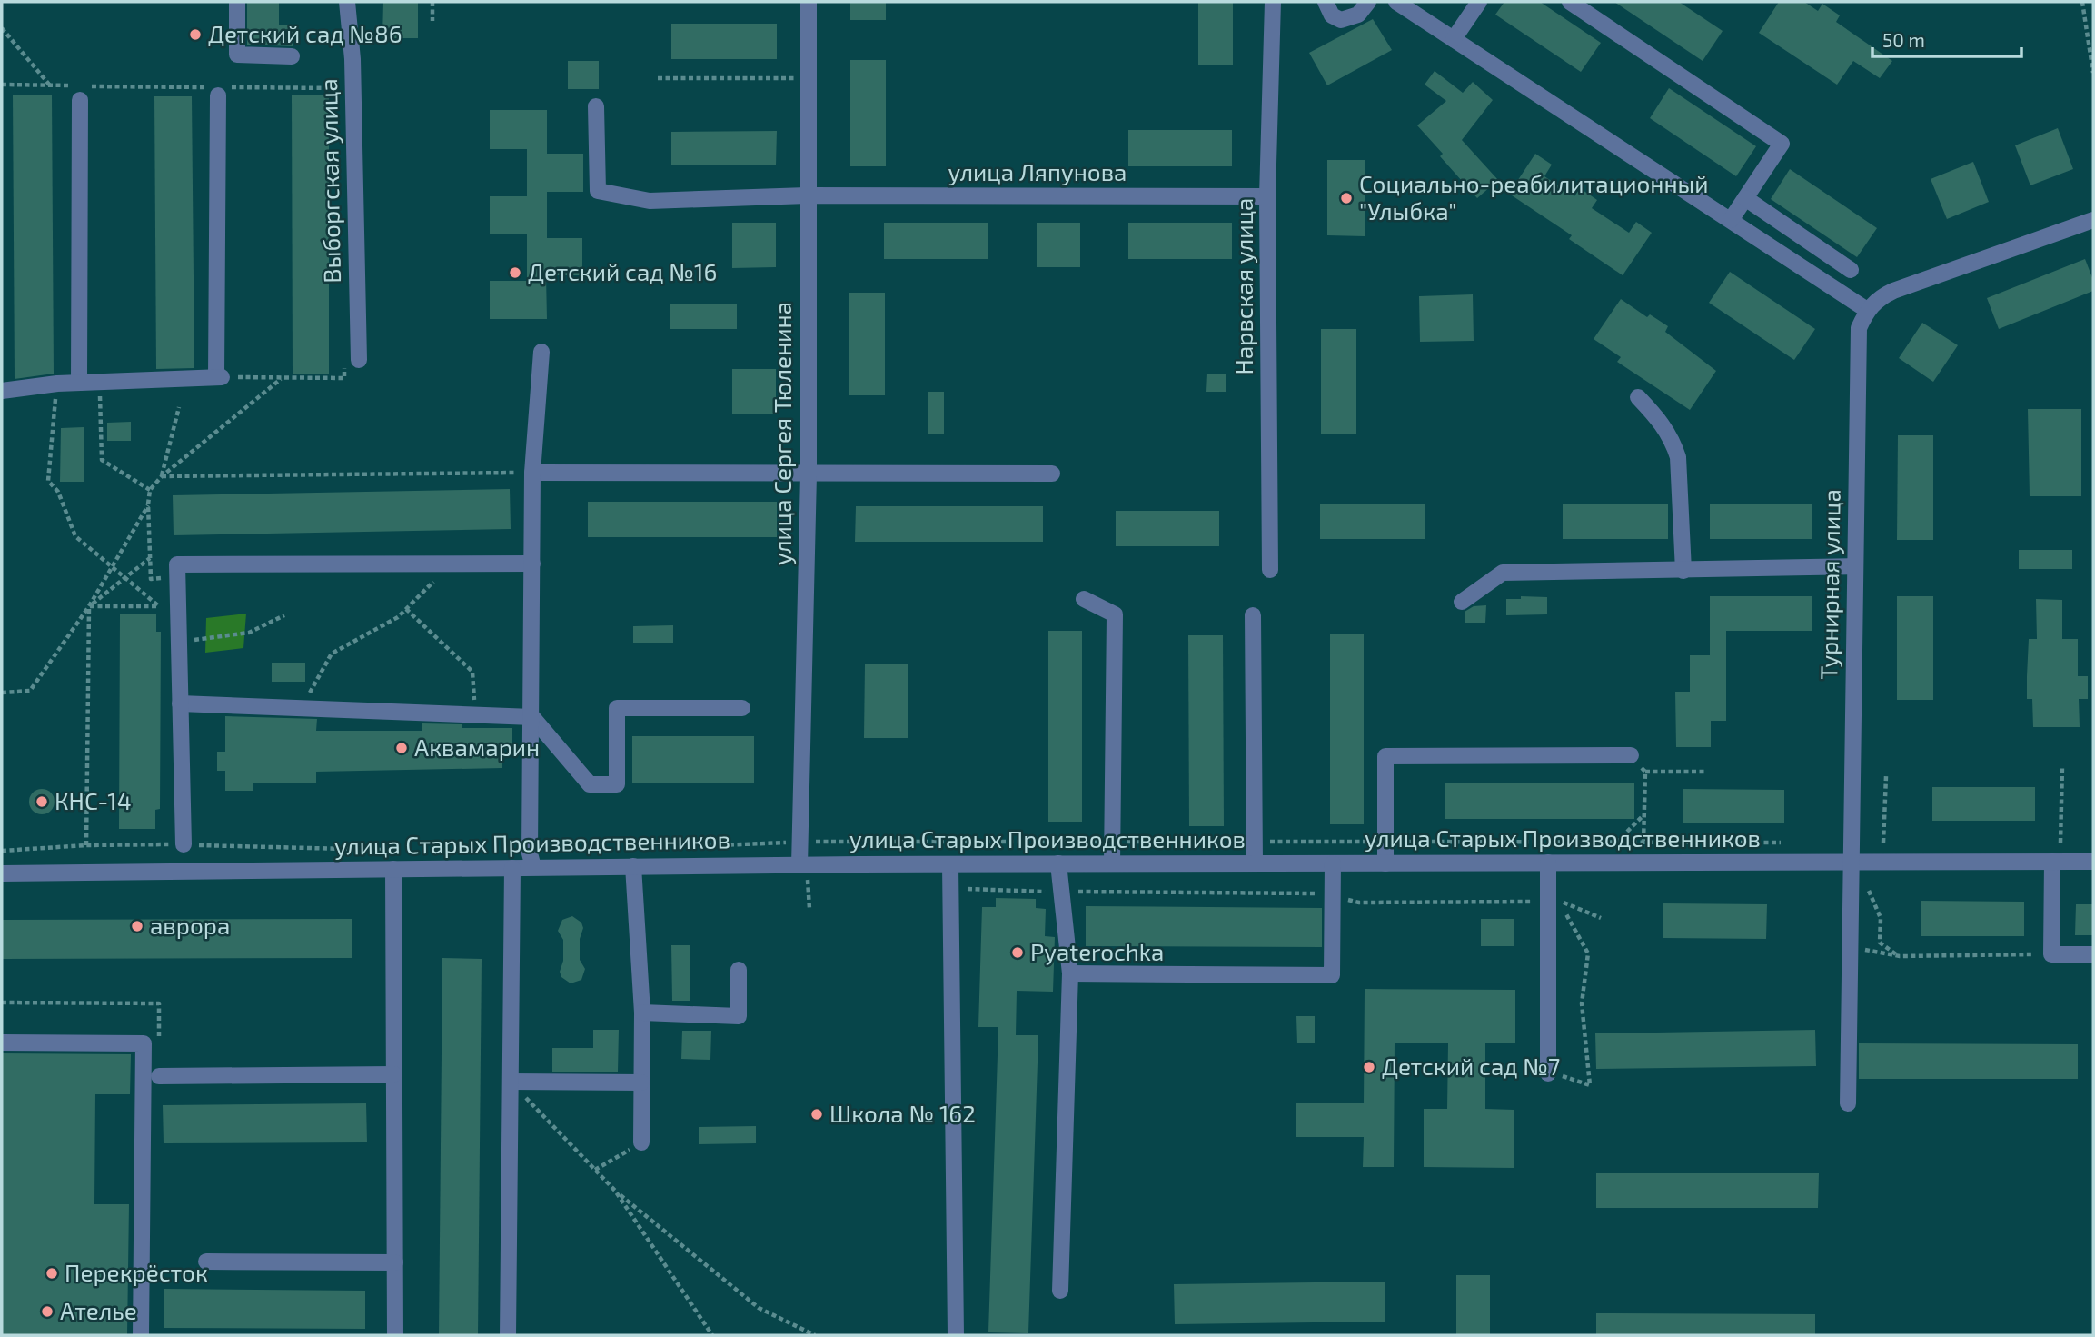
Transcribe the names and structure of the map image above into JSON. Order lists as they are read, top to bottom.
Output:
{
  "streets": {
    "street": [
      "улица Ляпунова",
      "Выборгская улица",
      "Нарвская улица",
      "улица Сергея Тюленина",
      "Турнирная улица",
      "улица Старых Производственников"
    ]
  },
  "crossings": [
    ["улица Ляпунова", "Нарвская улица"],
    ["улица Ляпунова", "улица Сергея Тюленина"],
    ["улица Сергея Тюленина", "улица Старых Производственников"],
    ["Турнирная улица", "улица Старых Производственников"]
  ],
  "places": [
    "Детский сад №86",
    "Социально-реабилитационный \"Улыбка\"",
    "Детский сад №16",
    "Аквамарин",
    "КНС-14",
    "аврора",
    "Pyaterochka",
    "Детский сад №7",
    "Школа № 162",
    "Перекрёсток",
    "Ателье"
  ],
  "scale_bar": "50 m"
}
